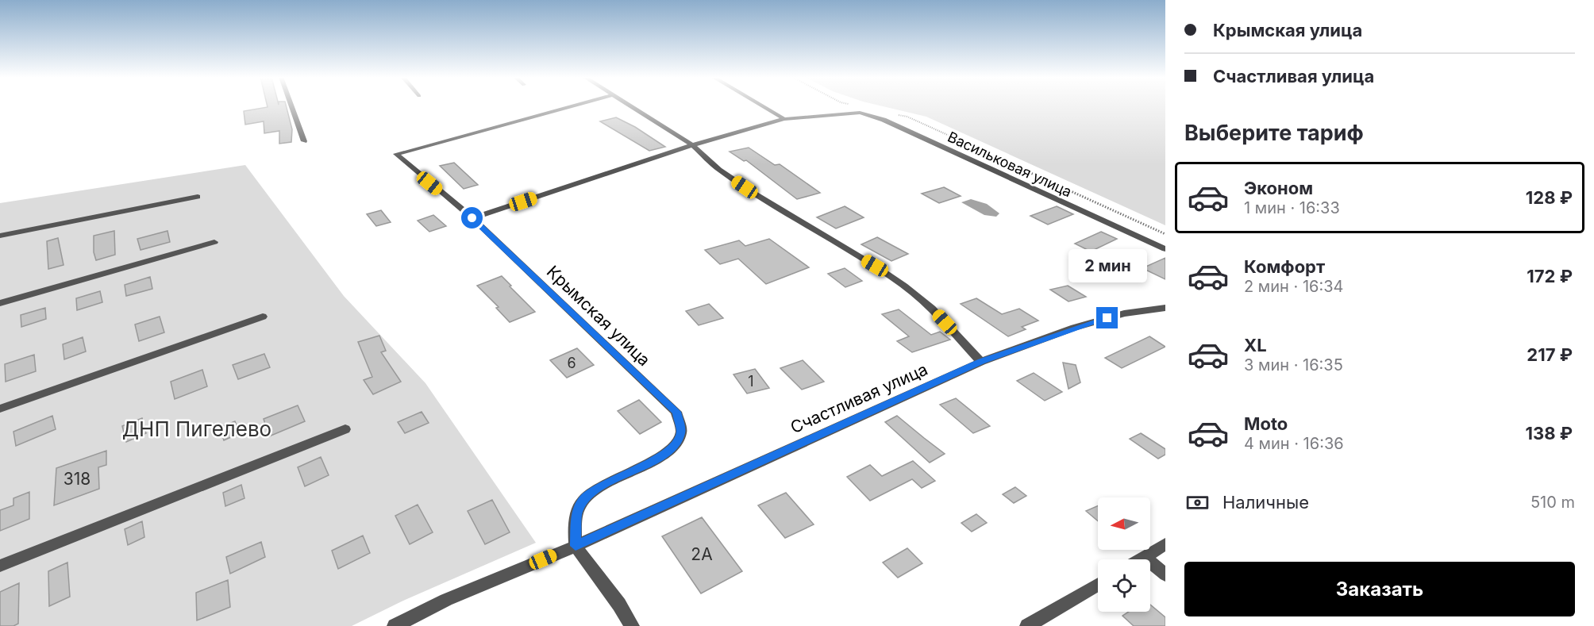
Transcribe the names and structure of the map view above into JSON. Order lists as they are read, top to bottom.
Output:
{
  "streets": {
    "street": ["Васильковая улица", "Крымская улица", "Счастливая улица"]
  },
  "crossings": [
    ["Васильковая улица", "Крымская улица"],
    ["Крымская улица", "Счастливая улица"]
  ],
  "parks": ["ДНП Пигелево"],
  "house_numbers": [
    "6",
    "1",
    "318",
    "2А"
  ],
  "north": "left",
  "page": {
    "banner": ["Крымская улица", "Счастливая улица"],
    "heading": "Выберите тариф",
    "list": [
      {
        "name": "Эконом",
        "note": "1 мин · 16:33",
        "value": "128 ₽"
      },
      {
        "name": "Комфорт",
        "note": "2 мин · 16:34",
        "value": "172 ₽"
      },
      {
        "name": "XL",
        "note": "3 мин · 16:35",
        "value": "217 ₽"
      },
      {
        "name": "Moto",
        "note": "4 мин · 16:36",
        "value": "138 ₽"
      }
    ],
    "bubble": "2 мин",
    "pay": ["Наличные", "510 m"],
    "buttons": "Заказать"
  }
}
